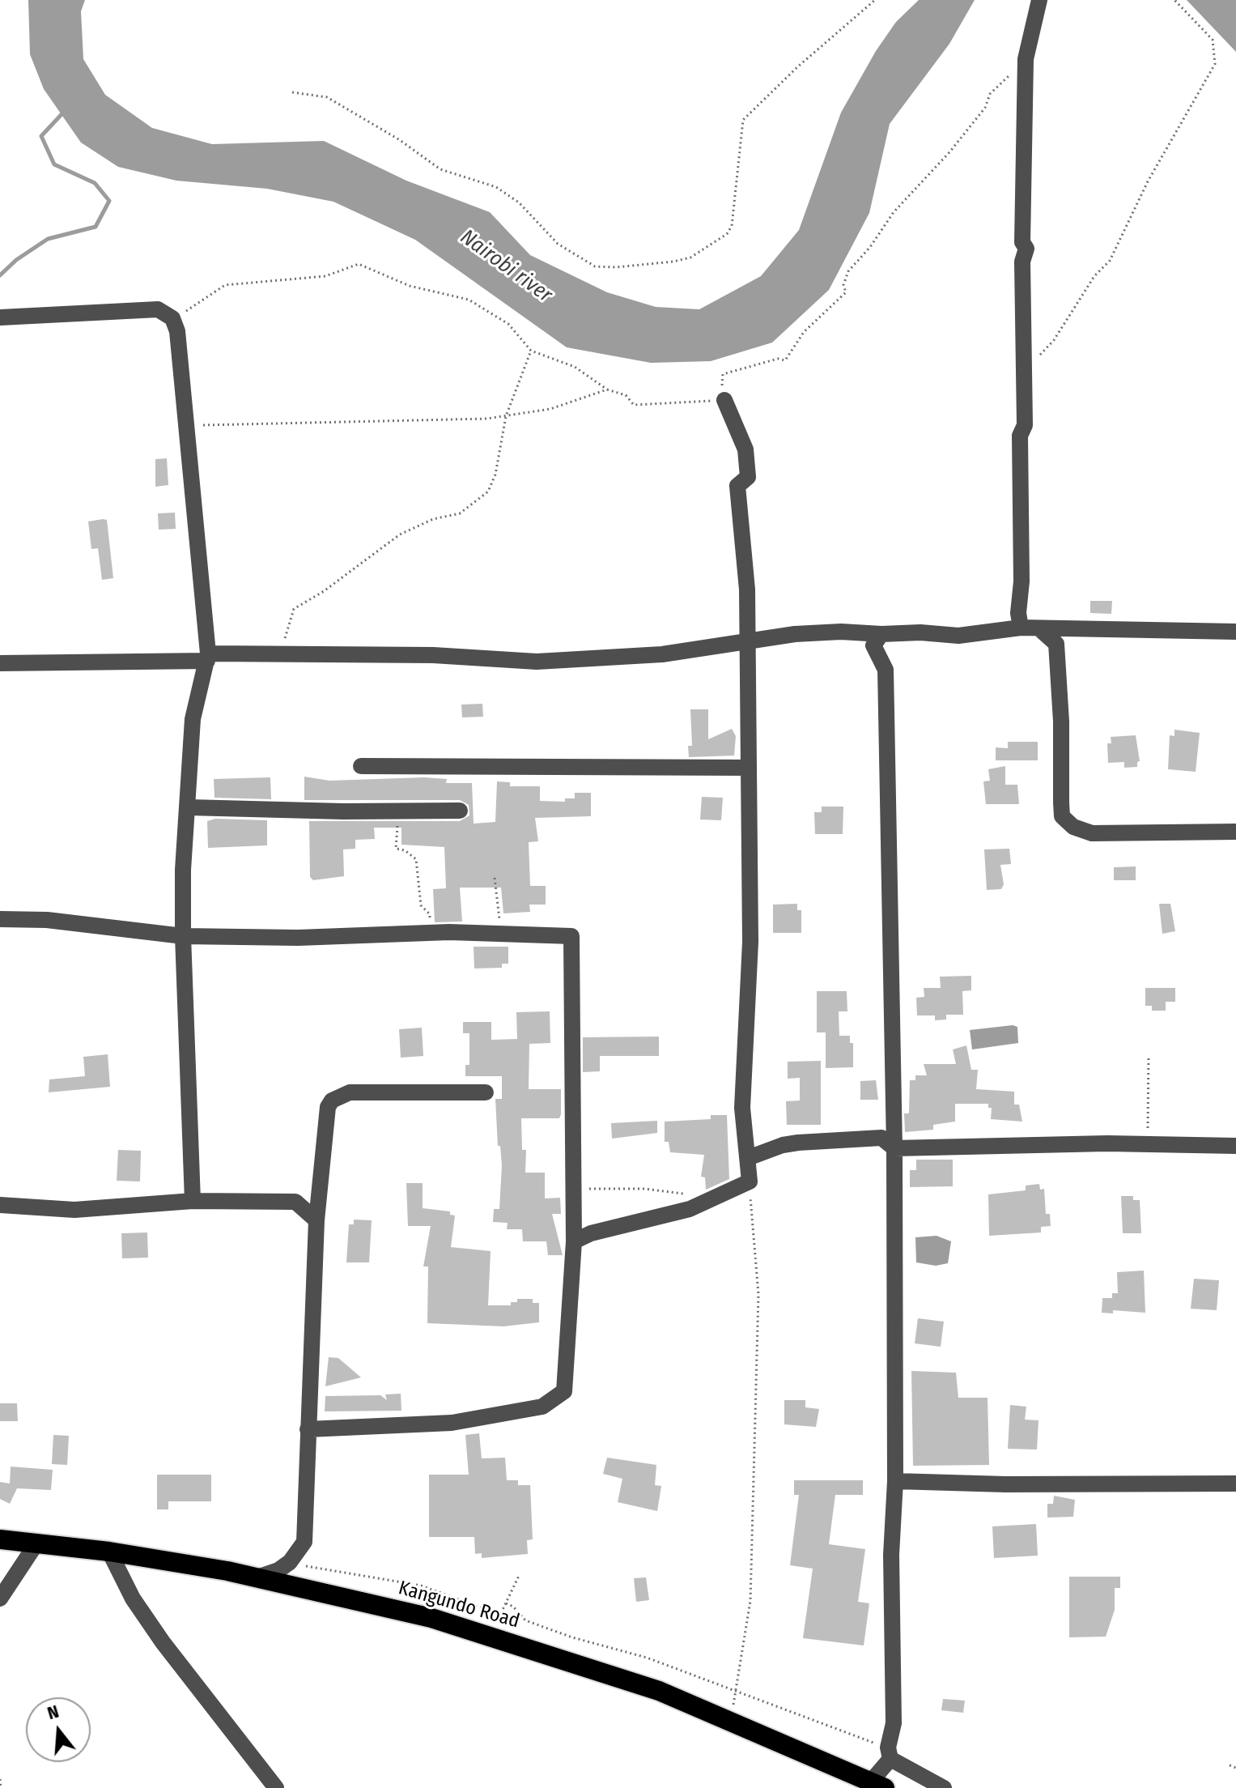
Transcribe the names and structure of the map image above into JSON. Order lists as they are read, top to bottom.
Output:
{
  "streets": {
    "highway": ["Kangundo Road"]
  },
  "water": ["Nairobi river"],
  "north": "top"
}
